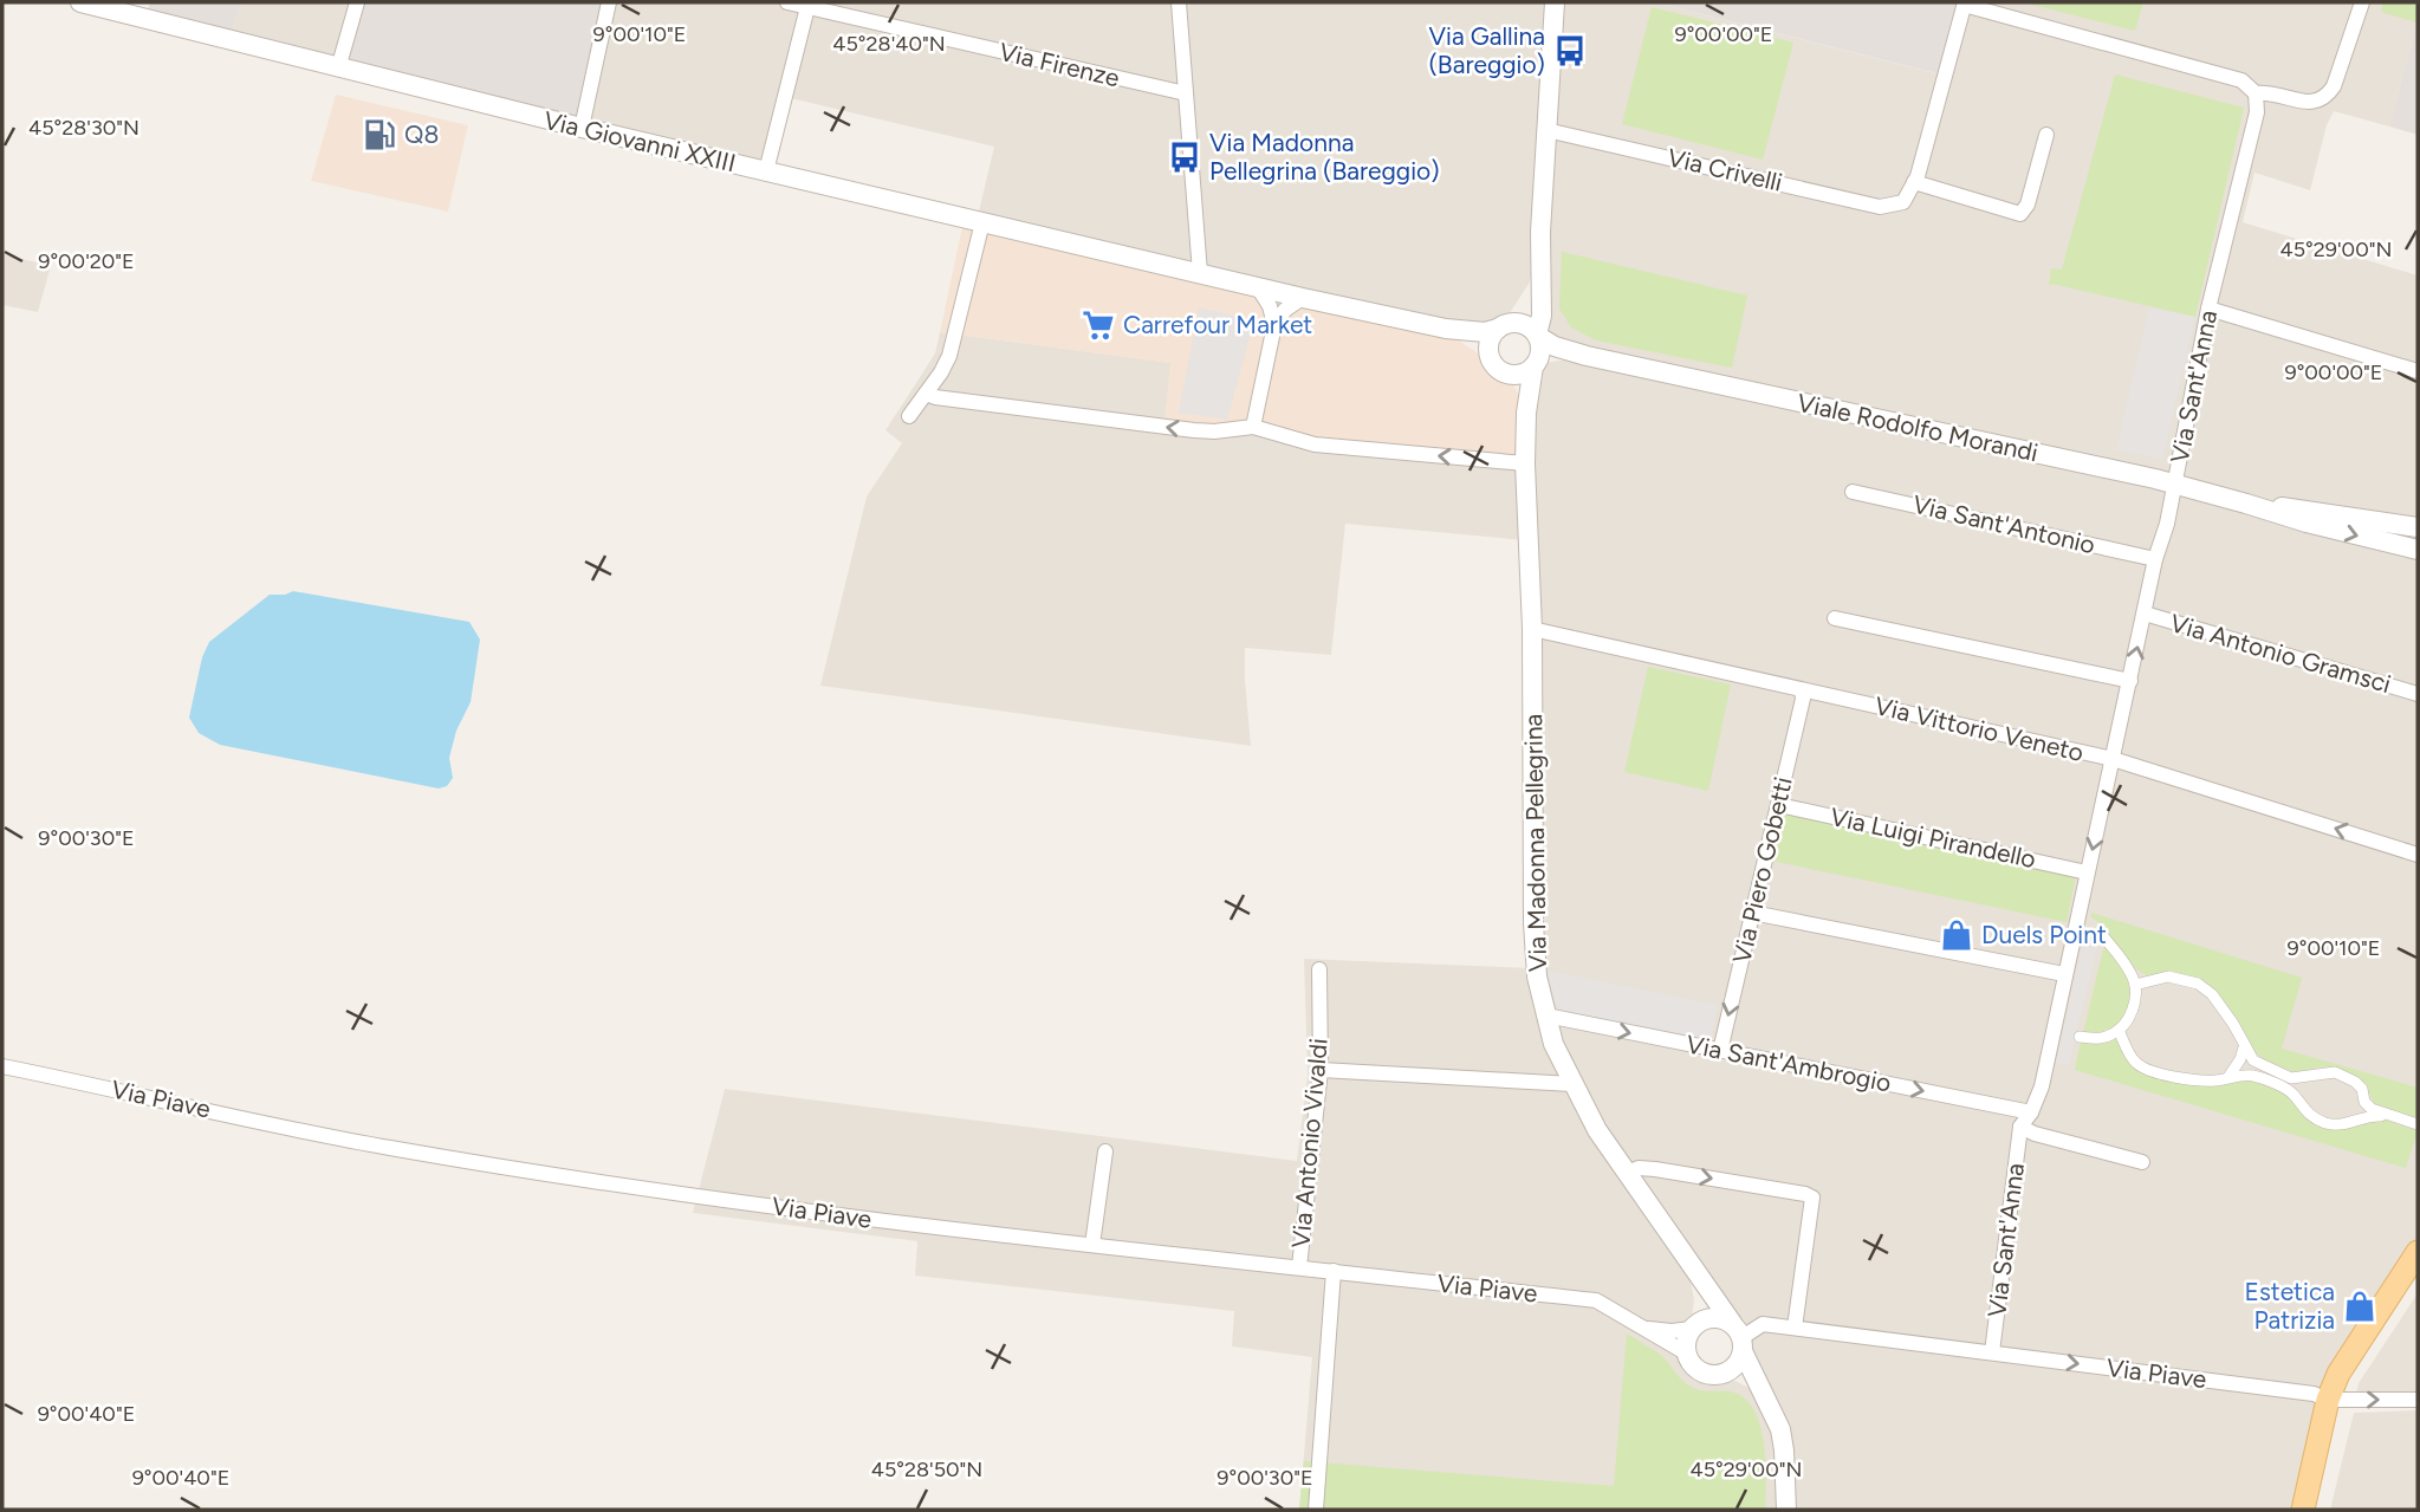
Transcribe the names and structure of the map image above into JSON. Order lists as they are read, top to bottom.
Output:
{
  "streets": {
    "street": [
      "Via Firenze",
      "Via Giovanni XXIII",
      "Via Crivelli",
      "Via Sant'Anna",
      "Viale Rodolfo Morandi",
      "Via Sant'Antonio",
      "Via Antonio Gramsci",
      "Via Vittorio Veneto",
      "Via Luigi Pirandello",
      "Via Madonna Pellegrina",
      "Via Piero Gobetti",
      "Via Sant'Ambrogio",
      "Via Piave",
      "Via Antonio Vivaldi"
    ]
  },
  "crossings": [
    ["Via Sant'Anna", "Viale Rodolfo Morandi"],
    ["Via Sant'Anna", "Via Sant'Antonio"],
    ["Via Sant'Anna", "Via Antonio Gramsci"],
    ["Via Sant'Anna", "Via Vittorio Veneto"],
    ["Via Sant'Anna", "Via Luigi Pirandello"],
    ["Via Sant'Anna", "Via Sant'Ambrogio"],
    ["Via Sant'Anna", "Via Piave"],
    ["Viale Rodolfo Morandi", "Via Madonna Pellegrina"],
    ["Via Vittorio Veneto", "Via Madonna Pellegrina"],
    ["Via Vittorio Veneto", "Via Piero Gobetti"],
    ["Via Luigi Pirandello", "Via Piero Gobetti"],
    ["Via Madonna Pellegrina", "Via Sant'Ambrogio"],
    ["Via Madonna Pellegrina", "Via Piave"],
    ["Via Piero Gobetti", "Via Sant'Ambrogio"],
    ["Via Piave", "Via Antonio Vivaldi"]
  ],
  "one_way": ["Via Piero Gobetti", "Via Sant'Ambrogio"],
  "places": {
    "bus stop": ["Via Gallina (Bareggio)", "Via Madonna Pellegrina (Bareggio)"],
    "fuel station": ["Q8"],
    "supermarket": ["Carrefour Market"],
    "shop": ["Duels Point", "Estetica Patrizia"]
  },
  "coordinates": [
    "9°00'00\"E",
    "9°00'10\"E",
    "45°28'40\"N",
    "45°28'30\"N",
    "45°29'00\"N",
    "9°00'20\"E",
    "9°00'30\"E",
    "9°00'40\"E",
    "45°28'50\"N"
  ]
}
